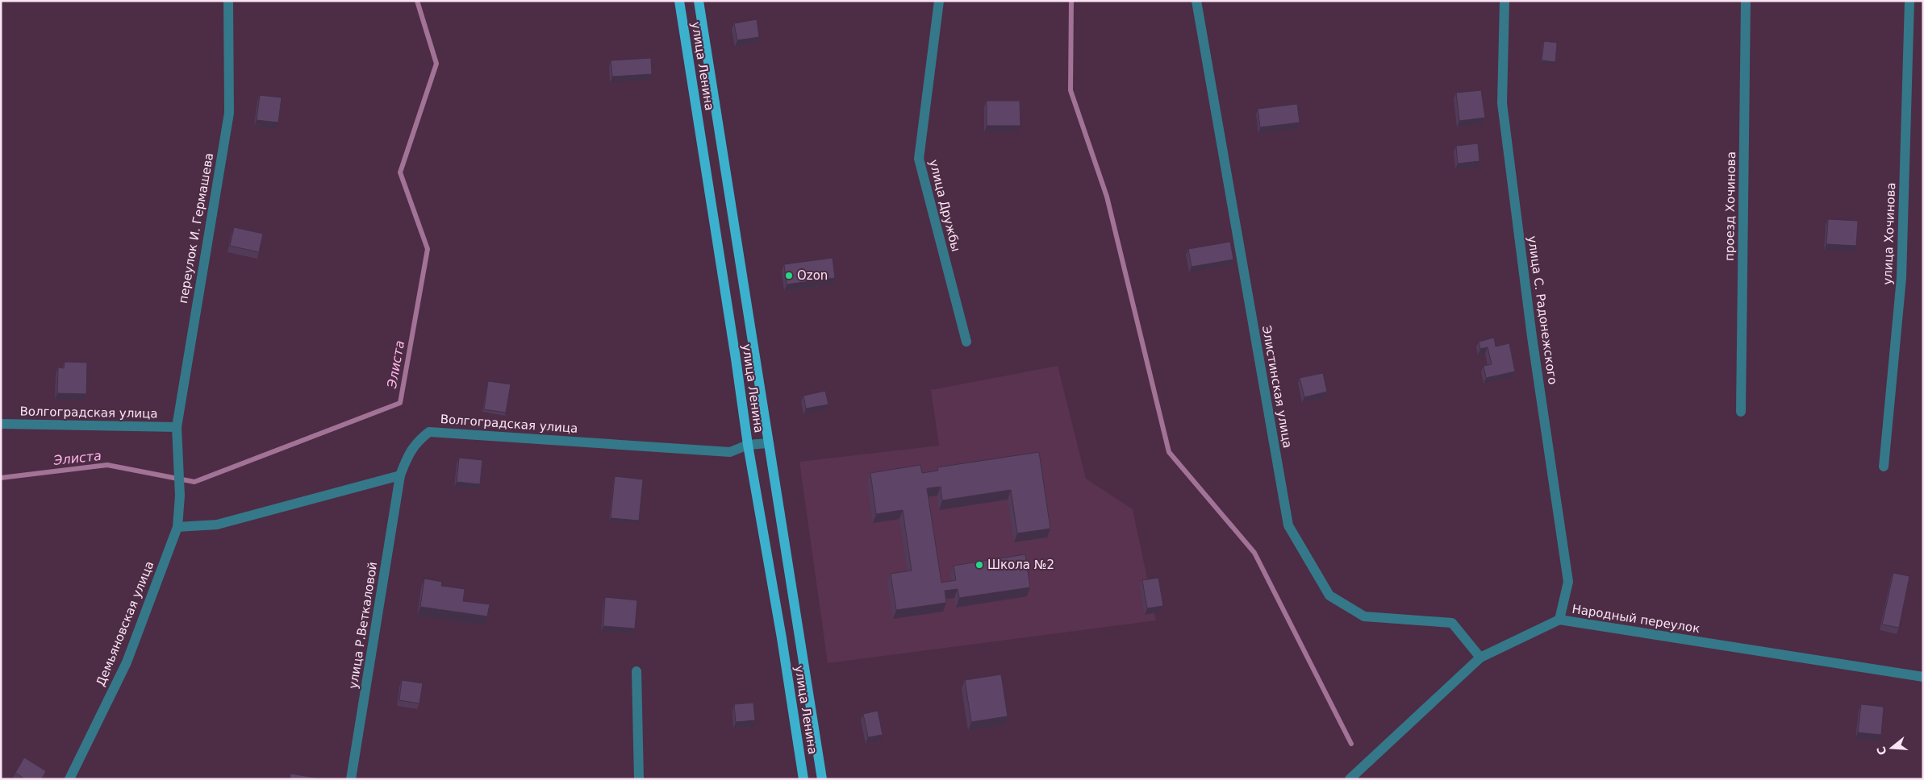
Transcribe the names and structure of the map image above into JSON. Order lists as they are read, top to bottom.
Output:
{
  "streets": {
    "main road": ["улица Ленина"],
    "street": [
      "улица Дружбы",
      "проезд Хочинова",
      "переулок И. Гермашева",
      "улица Хочинова",
      "улица С. Радонежского",
      "Элистинская улица",
      "Волгоградская улица",
      "Народный переулок",
      "Демьяновская улица",
      "улица Р.Веткаловой"
    ]
  },
  "crossings": [
    ["улица Ленина", "Волгоградская улица"],
    ["переулок И. Гермашева", "Волгоградская улица"],
    ["переулок И. Гермашева", "Демьяновская улица"],
    ["улица С. Радонежского", "Народный переулок"],
    ["Элистинская улица", "Народный переулок"],
    ["Волгоградская улица", "улица Р.Веткаловой"]
  ],
  "water": ["Элиста"],
  "places": ["Ozon", "Школа №2"],
  "north": "left"
}
